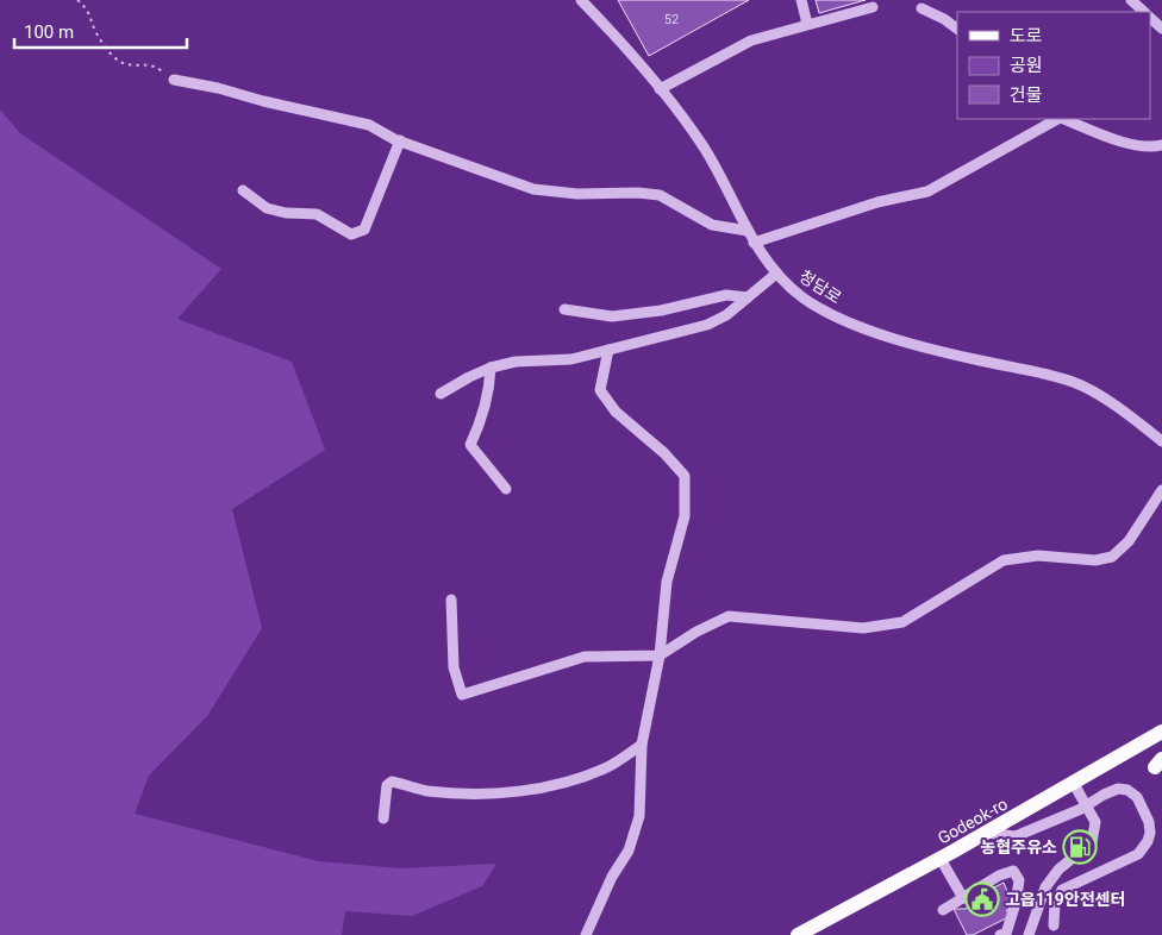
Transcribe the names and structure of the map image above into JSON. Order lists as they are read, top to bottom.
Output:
{
  "streets": {
    "main road": ["Godeok-ro"],
    "street": ["청담로"]
  },
  "places": {
    "fuel station": ["농협주유소"],
    "public building": ["고읍119안전센터"]
  },
  "house_numbers": ["52"],
  "legend": ["도로", "공원", "건물"],
  "scale_bar": "100 m"
}
